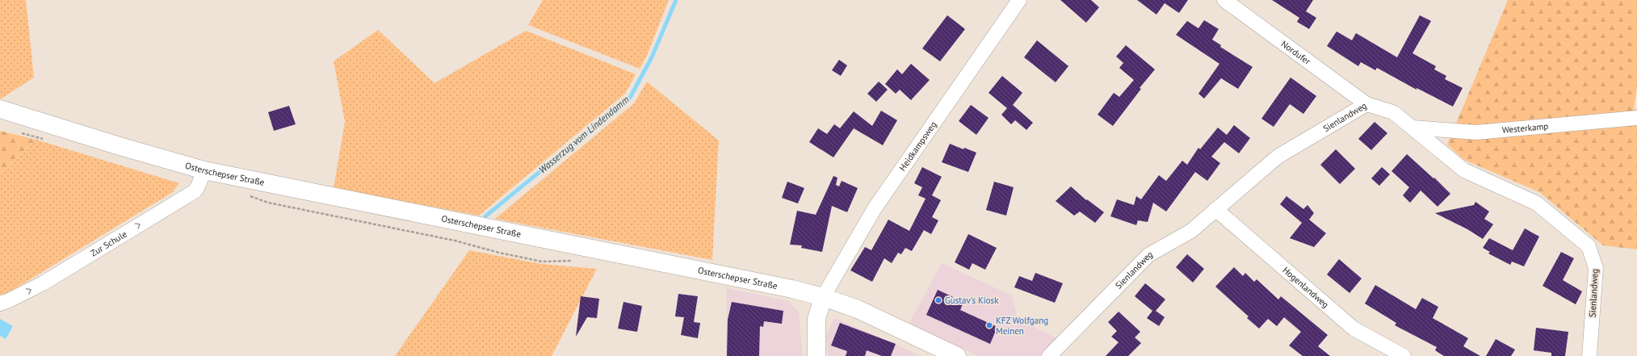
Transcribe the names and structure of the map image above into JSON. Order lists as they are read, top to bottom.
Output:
{
  "streets": {
    "main road": ["Osterschepser Straße"],
    "street": [
      "Nordufer",
      "Sienlandweg",
      "Westerkamp",
      "Heidkampsweg",
      "Zur Schule",
      "Hogenlandweg"
    ]
  },
  "crossings": [
    ["Nordufer", "Sienlandweg"],
    ["Sienlandweg", "Westerkamp"],
    ["Sienlandweg", "Hogenlandweg"],
    ["Heidkampsweg", "Osterschepser Straße"],
    ["Osterschepser Straße", "Zur Schule"]
  ],
  "one_way": ["Zur Schule"],
  "water": ["Wasserzug vom Lindendamm"],
  "places": ["Gustav's Kiosk", "KFZ Wolfgang Meinen"]
}
